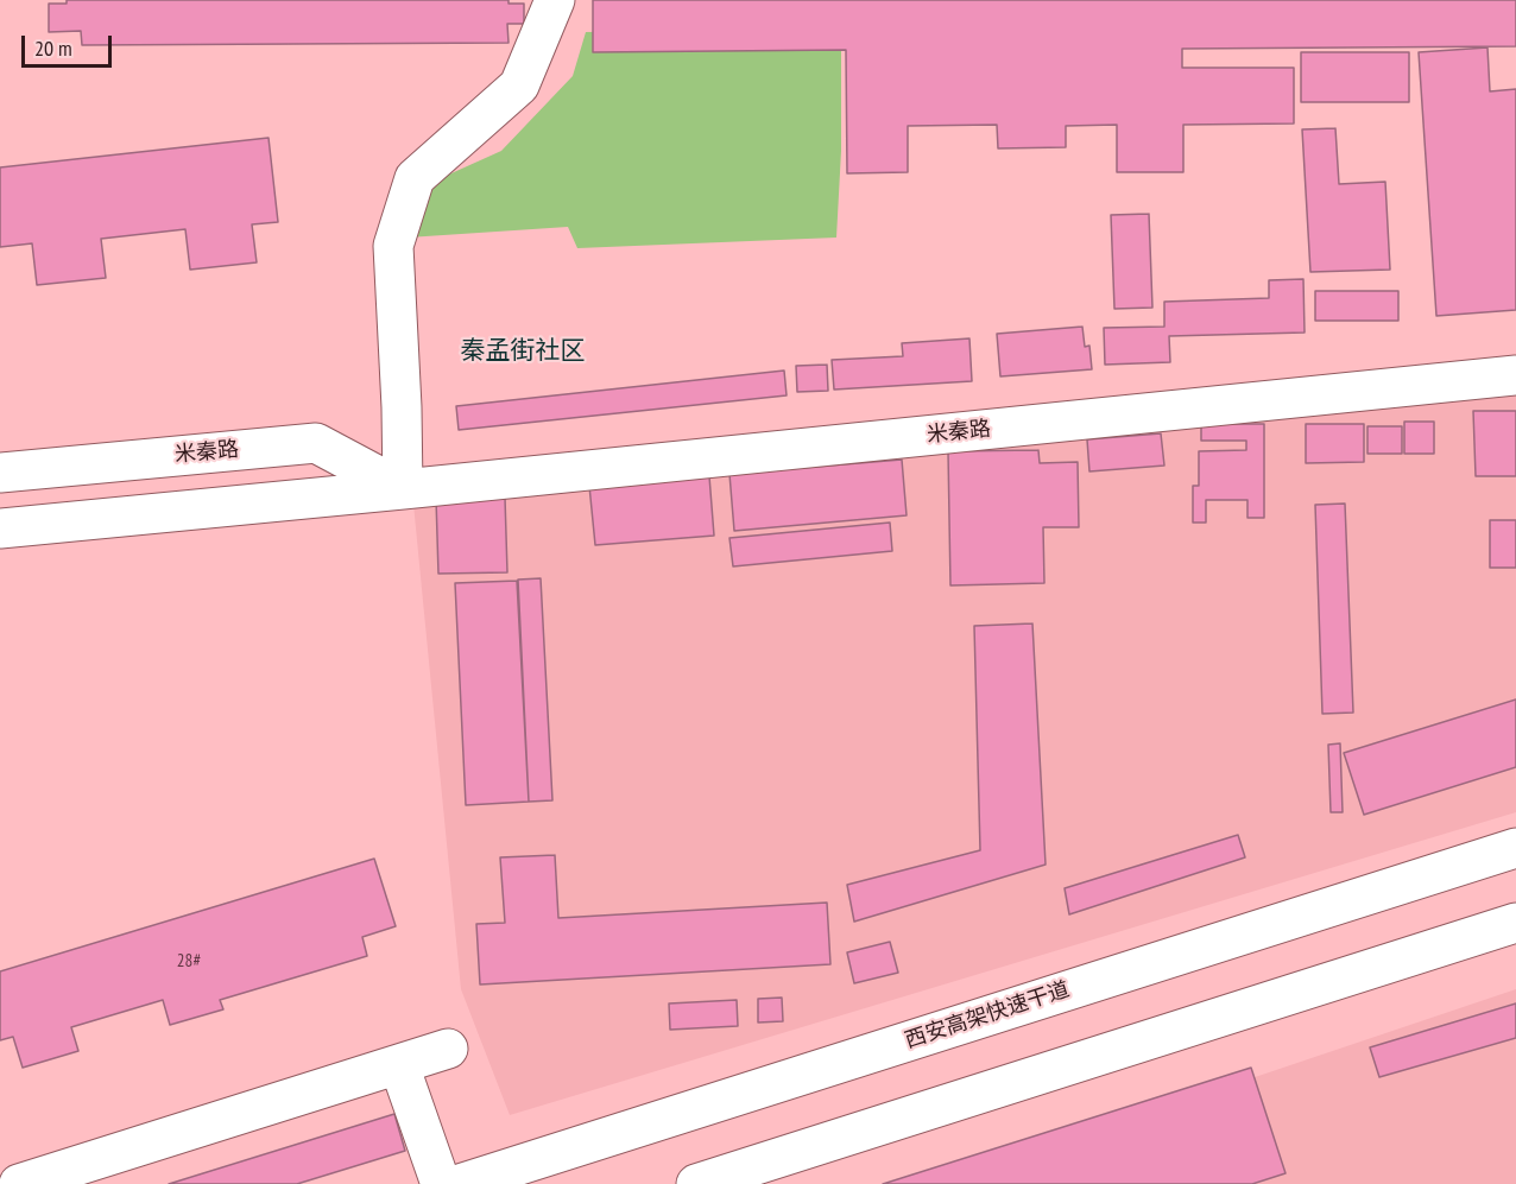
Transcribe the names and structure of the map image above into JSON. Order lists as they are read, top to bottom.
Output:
{
  "streets": {
    "main road": ["米秦路", "西安高架快速干道"]
  },
  "districts": ["秦孟街社区"],
  "house_numbers": ["28#"],
  "scale_bar": "20 m"
}
